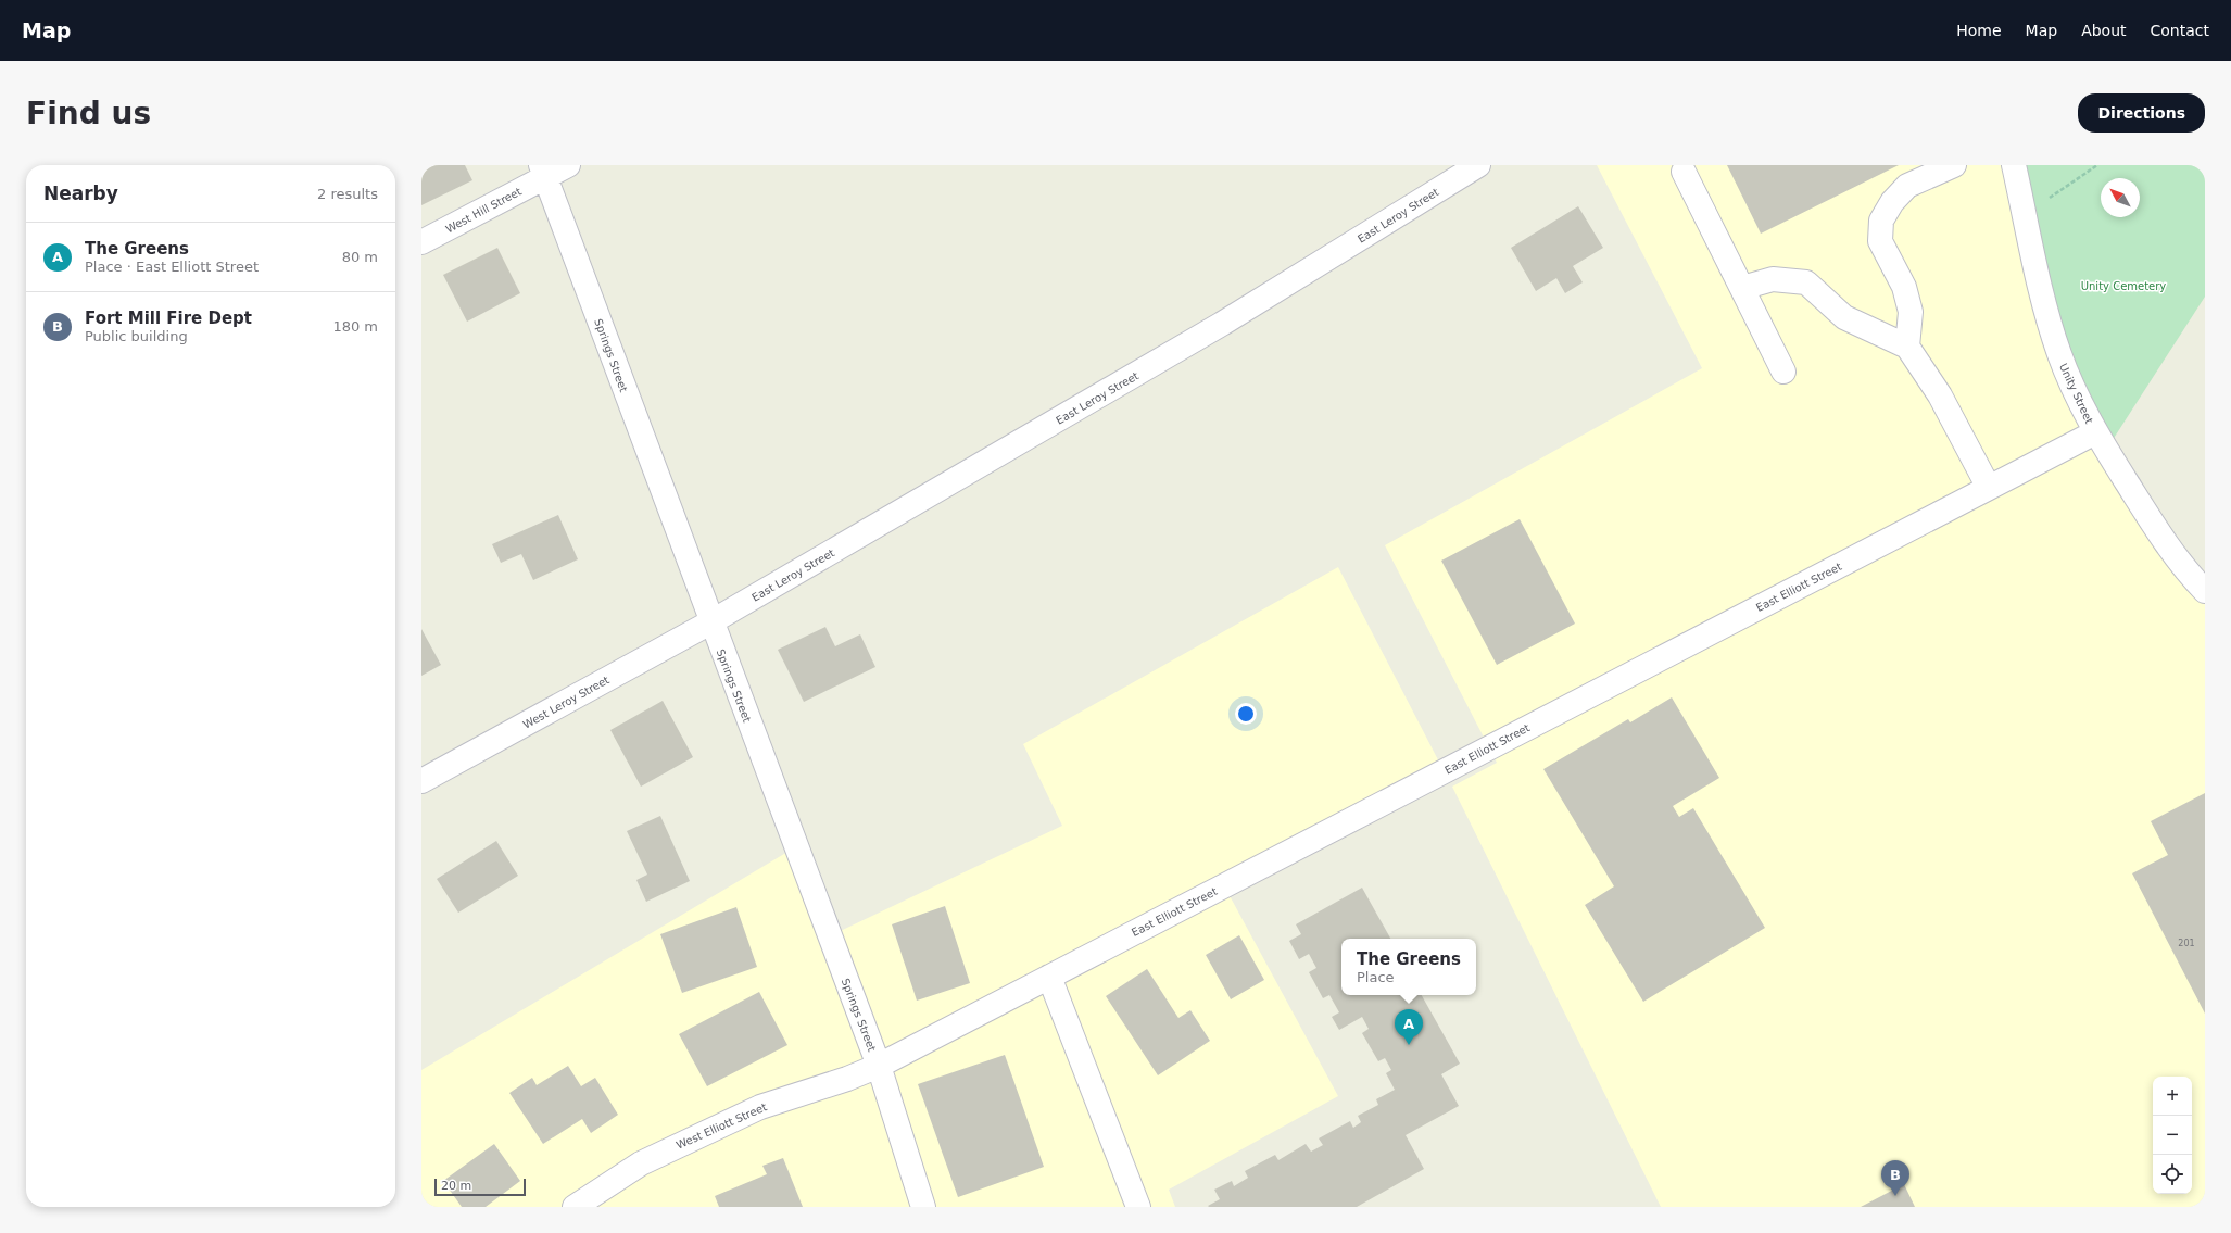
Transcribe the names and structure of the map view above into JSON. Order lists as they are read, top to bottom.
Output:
{
  "streets": {
    "street": [
      "West Hill Street",
      "East Leroy Street",
      "Springs Street",
      "Unity Street",
      "East Elliott Street",
      "West Leroy Street",
      "West Elliott Street"
    ]
  },
  "crossings": [
    ["West Hill Street", "Springs Street"],
    ["East Leroy Street", "Springs Street"],
    ["East Leroy Street", "West Leroy Street"],
    ["Springs Street", "East Elliott Street"],
    ["Springs Street", "West Leroy Street"],
    ["Springs Street", "West Elliott Street"],
    ["Unity Street", "East Elliott Street"],
    ["East Elliott Street", "West Elliott Street"]
  ],
  "parks": ["Unity Cemetery"],
  "house_numbers": ["201"],
  "scale_bar": "20 m",
  "north": "top left",
  "page": {
    "header": "Map",
    "nav": [
      "Home",
      "Map",
      "About",
      "Contact"
    ],
    "buttons": "Directions",
    "title": "Find us",
    "heading": ["Nearby", "2 results"],
    "list": [
      {
        "mark": "A",
        "name": "The Greens",
        "note": "Place · East Elliott Street",
        "value": "80 m"
      },
      {
        "mark": "B",
        "name": "Fort Mill Fire Dept",
        "note": "Public building",
        "value": "180 m"
      }
    ],
    "popup": ["The Greens", "Place"],
    "pins": ["A", "B"],
    "map_buttons": ["+", "−"],
    "scale": "20 m"
  }
}
